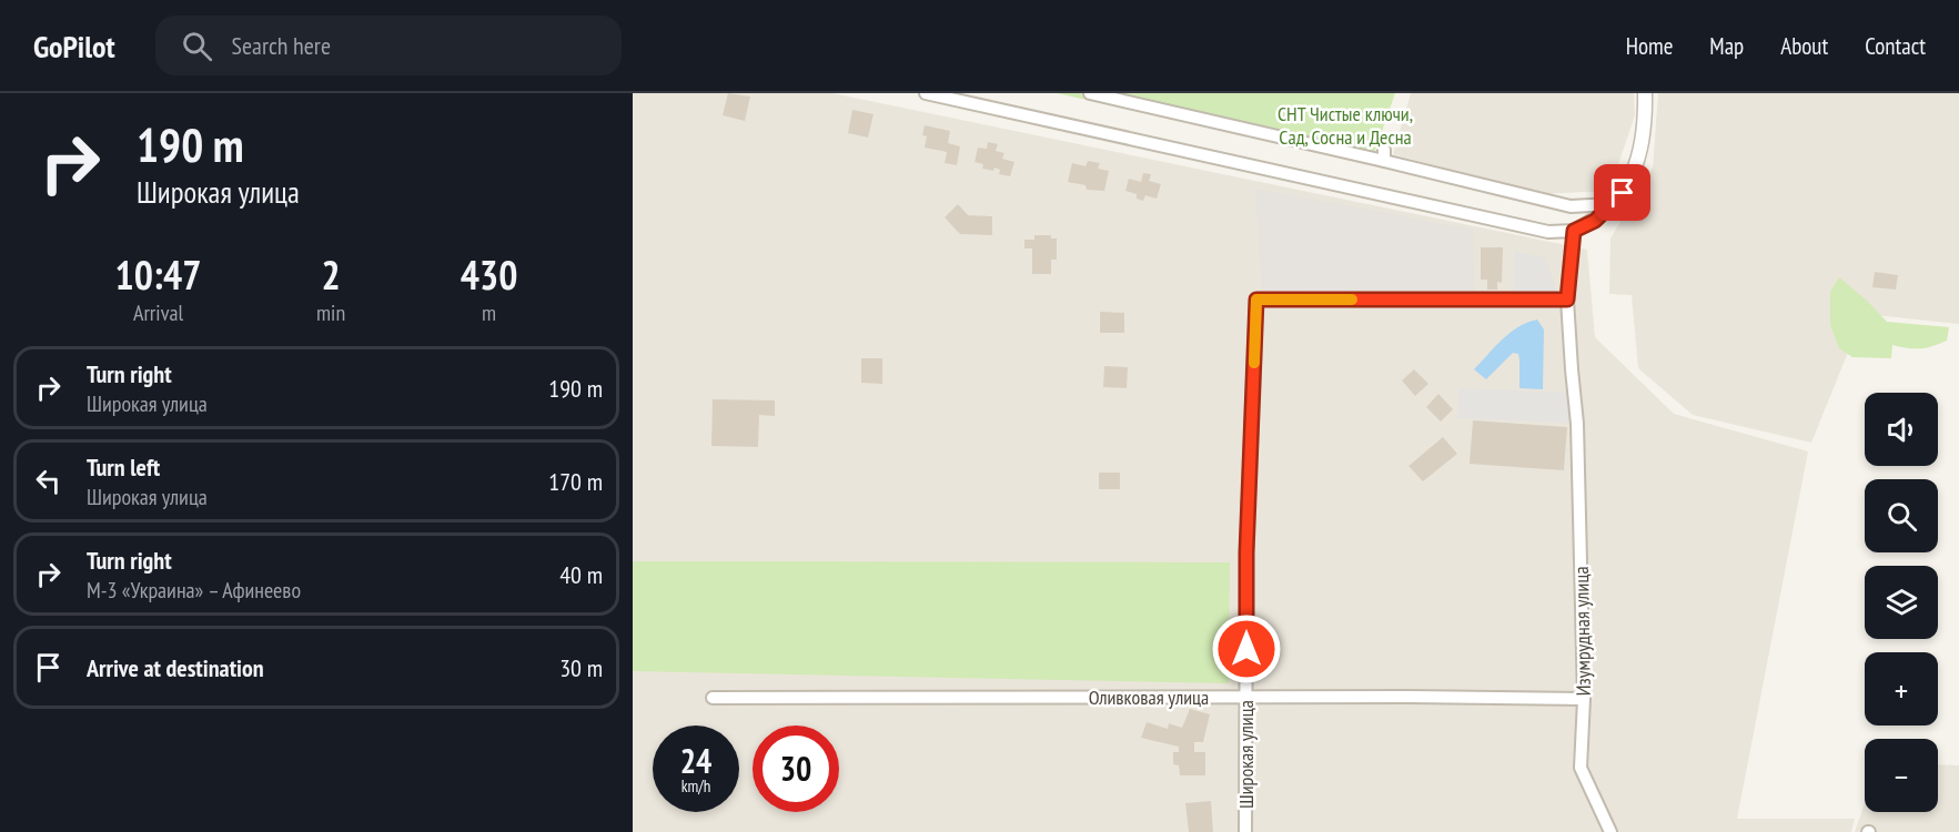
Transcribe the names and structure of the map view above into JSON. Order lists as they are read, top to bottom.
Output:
{
  "streets": {
    "street": ["Изумрудная улица", "Оливковая улица", "Широкая улица"]
  },
  "crossings": [
    ["Изумрудная улица", "Оливковая улица"],
    ["Изумрудная улица", "Широкая улица"],
    ["Оливковая улица", "Широкая улица"]
  ],
  "parks": ["СНТ Чистые ключи, Сад, Сосна и Десна"],
  "page": {
    "header": "GoPilot",
    "search": "Search here",
    "nav": [
      "Home",
      "Map",
      "About",
      "Contact"
    ],
    "turn": ["190 m", "Широкая улица"],
    "eta": [
      "10:47",
      "Arrival",
      "2",
      "min",
      "430",
      "m"
    ],
    "list": [
      {
        "name": "Turn right",
        "note": "Широкая улица",
        "value": "190 m"
      },
      {
        "name": "Turn left",
        "note": "Широкая улица",
        "value": "170 m"
      },
      {
        "name": "Turn right",
        "note": "М-3 «Украина» – Афинеево",
        "value": "40 m"
      },
      {
        "name": "Arrive at destination",
        "value": "30 m"
      }
    ],
    "map_buttons": ["+", "−"],
    "speed": "24 km/h",
    "limit": "30"
  }
}
